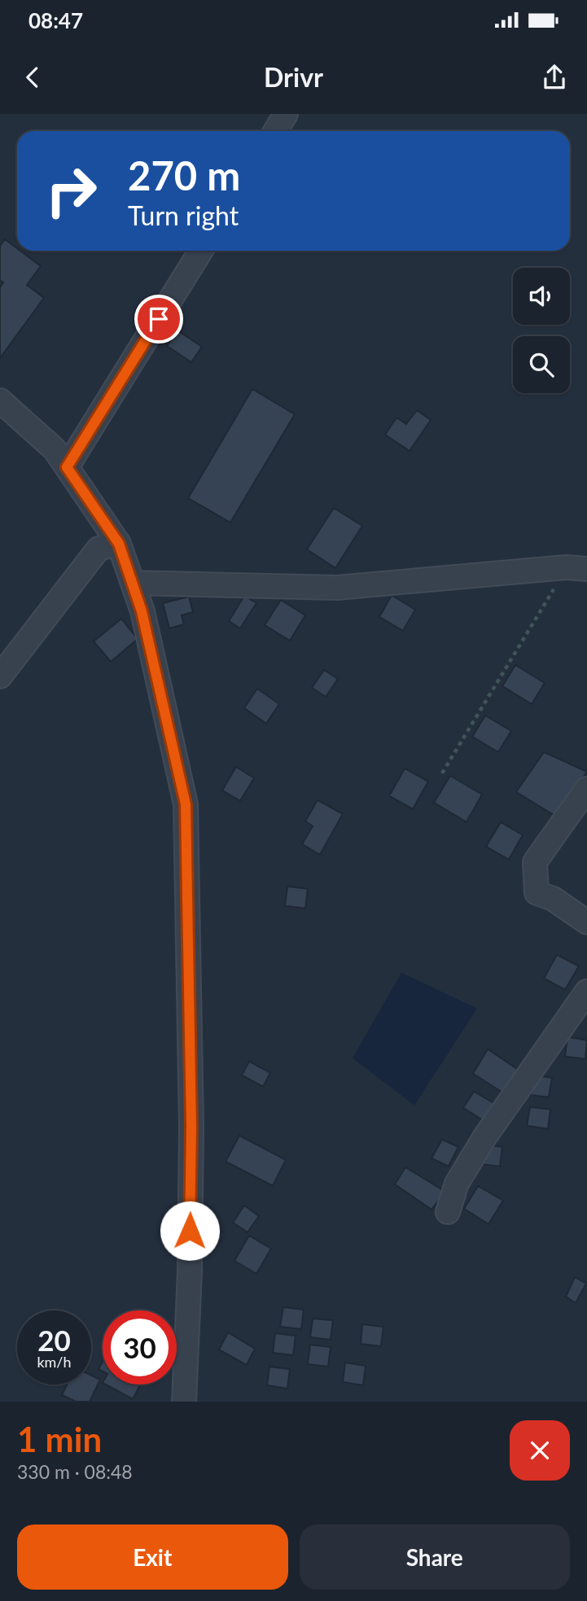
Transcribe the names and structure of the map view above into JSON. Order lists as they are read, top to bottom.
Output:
{
  "page": {
    "status": "08:47",
    "header": "Drivr",
    "turn": ["270 m", "Turn right"],
    "speed": "20 km/h",
    "limit": "30",
    "heading": ["1 min", "330 m · 08:48"],
    "buttons": ["Exit", "Share"]
  }
}
